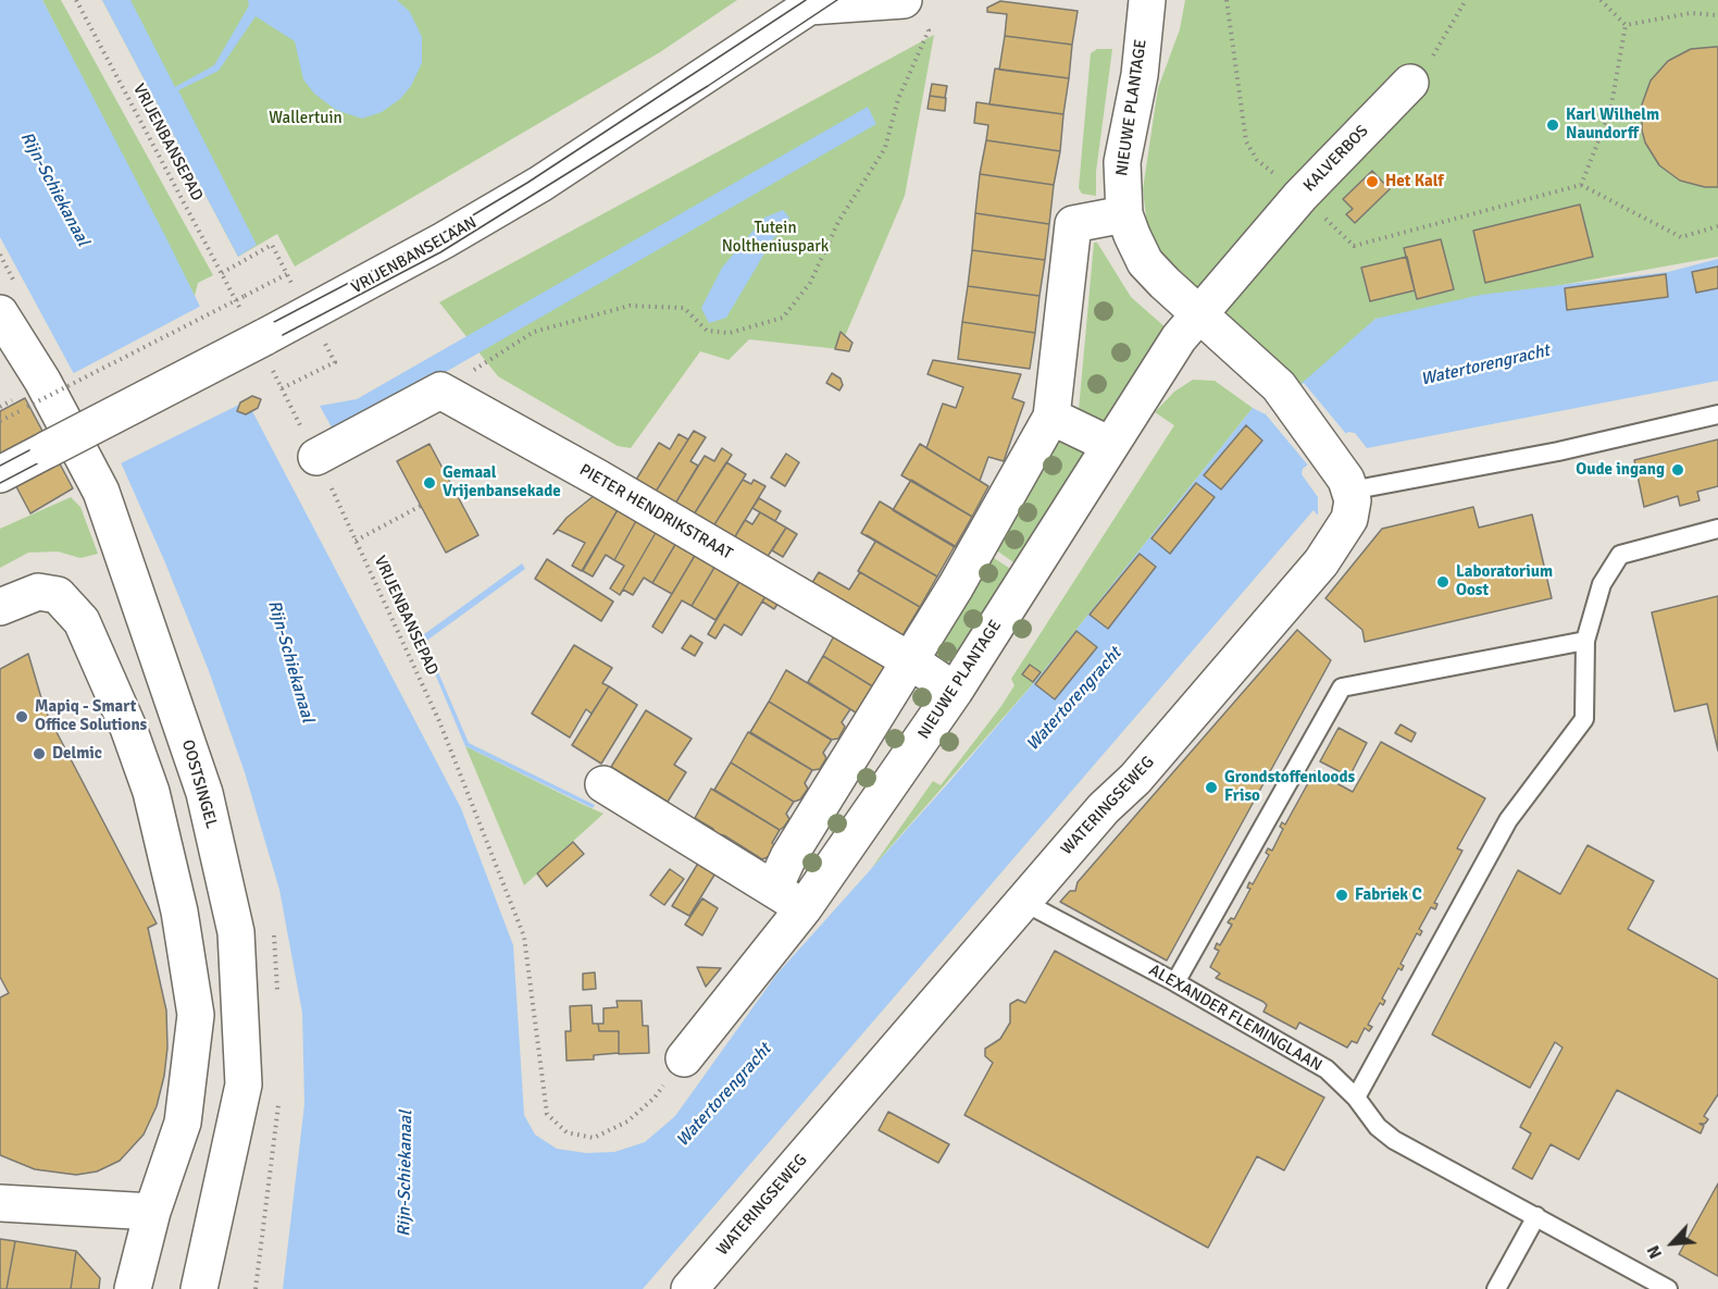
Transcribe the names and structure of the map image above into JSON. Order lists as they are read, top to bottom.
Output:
{
  "streets": {
    "street": [
      "NIEUWE PLANTAGE",
      "KALVERBOS",
      "VRIJENBANSELAAN",
      "PIETER HENDRIKSTRAAT",
      "OOSTSINGEL",
      "WATERINGSEWEG"
    ],
    "lane": ["ALEXANDER FLEMINGLAAN"],
    "path": ["VRIJENBANSEPAD"]
  },
  "crossings": [
    ["NIEUWE PLANTAGE", "VRIJENBANSEPAD"],
    ["NIEUWE PLANTAGE", "KALVERBOS"],
    ["NIEUWE PLANTAGE", "PIETER HENDRIKSTRAAT"],
    ["VRIJENBANSEPAD", "VRIJENBANSELAAN"],
    ["WATERINGSEWEG", "ALEXANDER FLEMINGLAAN"]
  ],
  "water": ["Rijn-Schiekanaal", "Watertorengracht"],
  "parks": ["Wallertuin", "Tutein Noltheniuspark"],
  "places": [
    "Karl Wilhelm Naundorff",
    "Het Kalf",
    "Oude ingang",
    "Gemaal Vrijenbansekade",
    "Laboratorium Oost",
    "Mapiq - Smart Office Solutions",
    "Delmic",
    "Grondstoffenloods Friso",
    "Fabriek C"
  ],
  "north": "bottom left"
}
